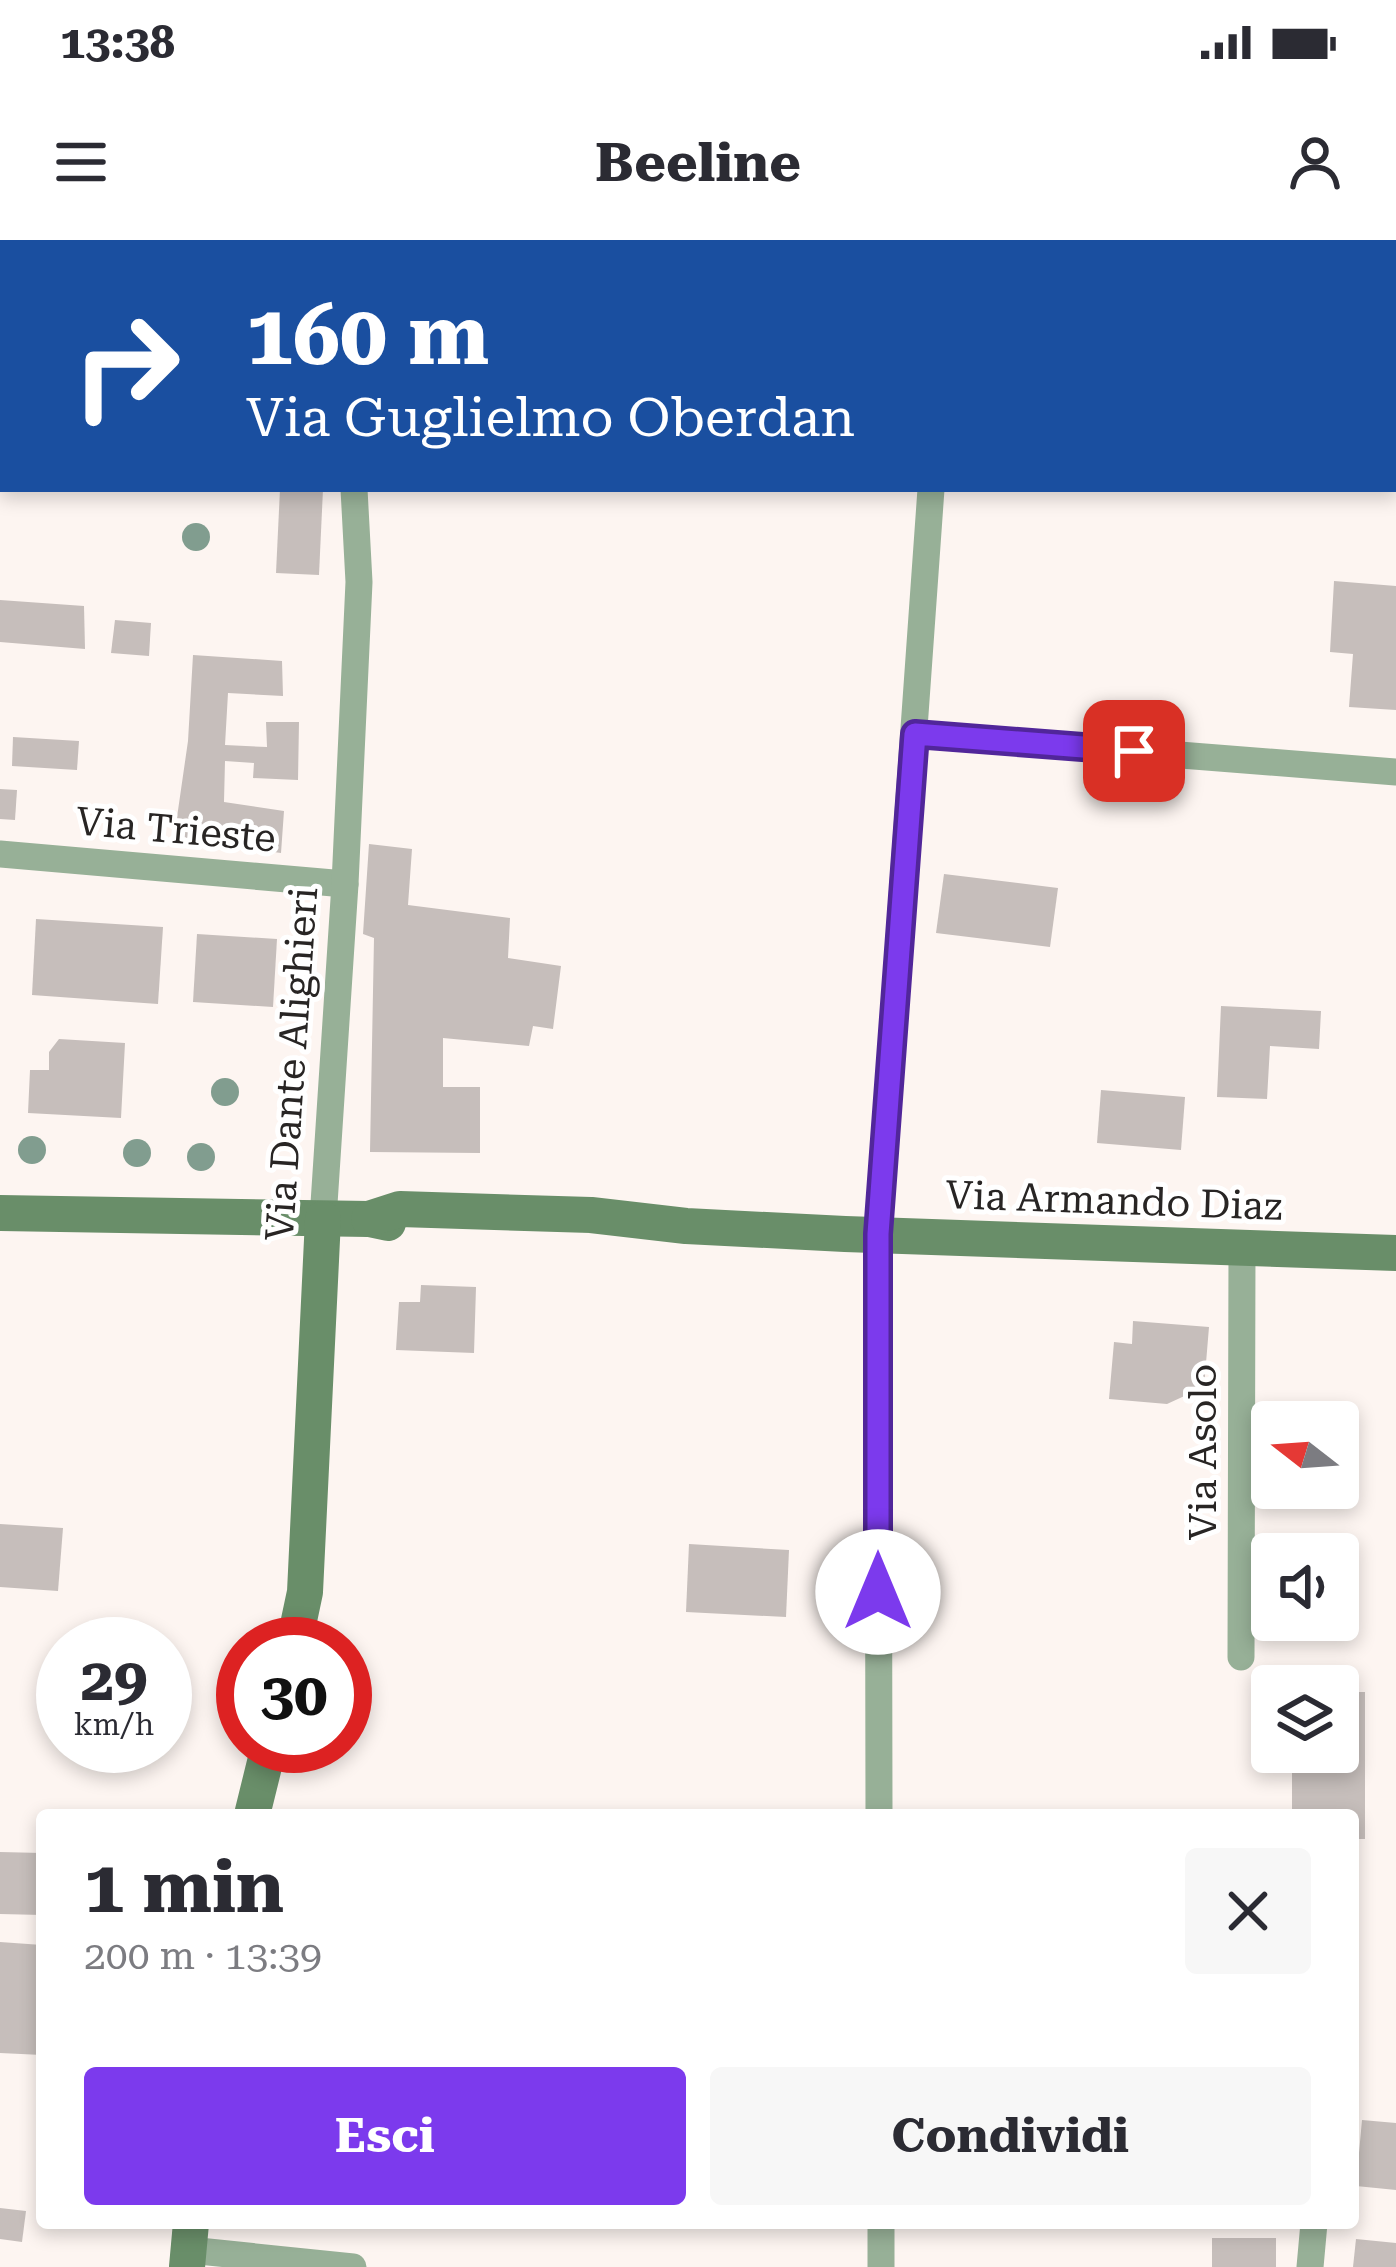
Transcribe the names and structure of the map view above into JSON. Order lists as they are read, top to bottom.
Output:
{
  "streets": {
    "main road": ["Via Dante Alighieri", "Via Armando Diaz"],
    "street": ["Via Trieste", "Via Asolo"]
  },
  "crossings": [
    ["Via Trieste", "Via Dante Alighieri"],
    ["Via Dante Alighieri", "Via Armando Diaz"],
    ["Via Armando Diaz", "Via Asolo"]
  ],
  "north": "left",
  "page": {
    "status": "13:38",
    "header": "Beeline",
    "turn": ["160 m", "Via Guglielmo Oberdan"],
    "speed": "29 km/h",
    "limit": "30",
    "heading": ["1 min", "200 m · 13:39"],
    "buttons": ["Esci", "Condividi"]
  }
}
